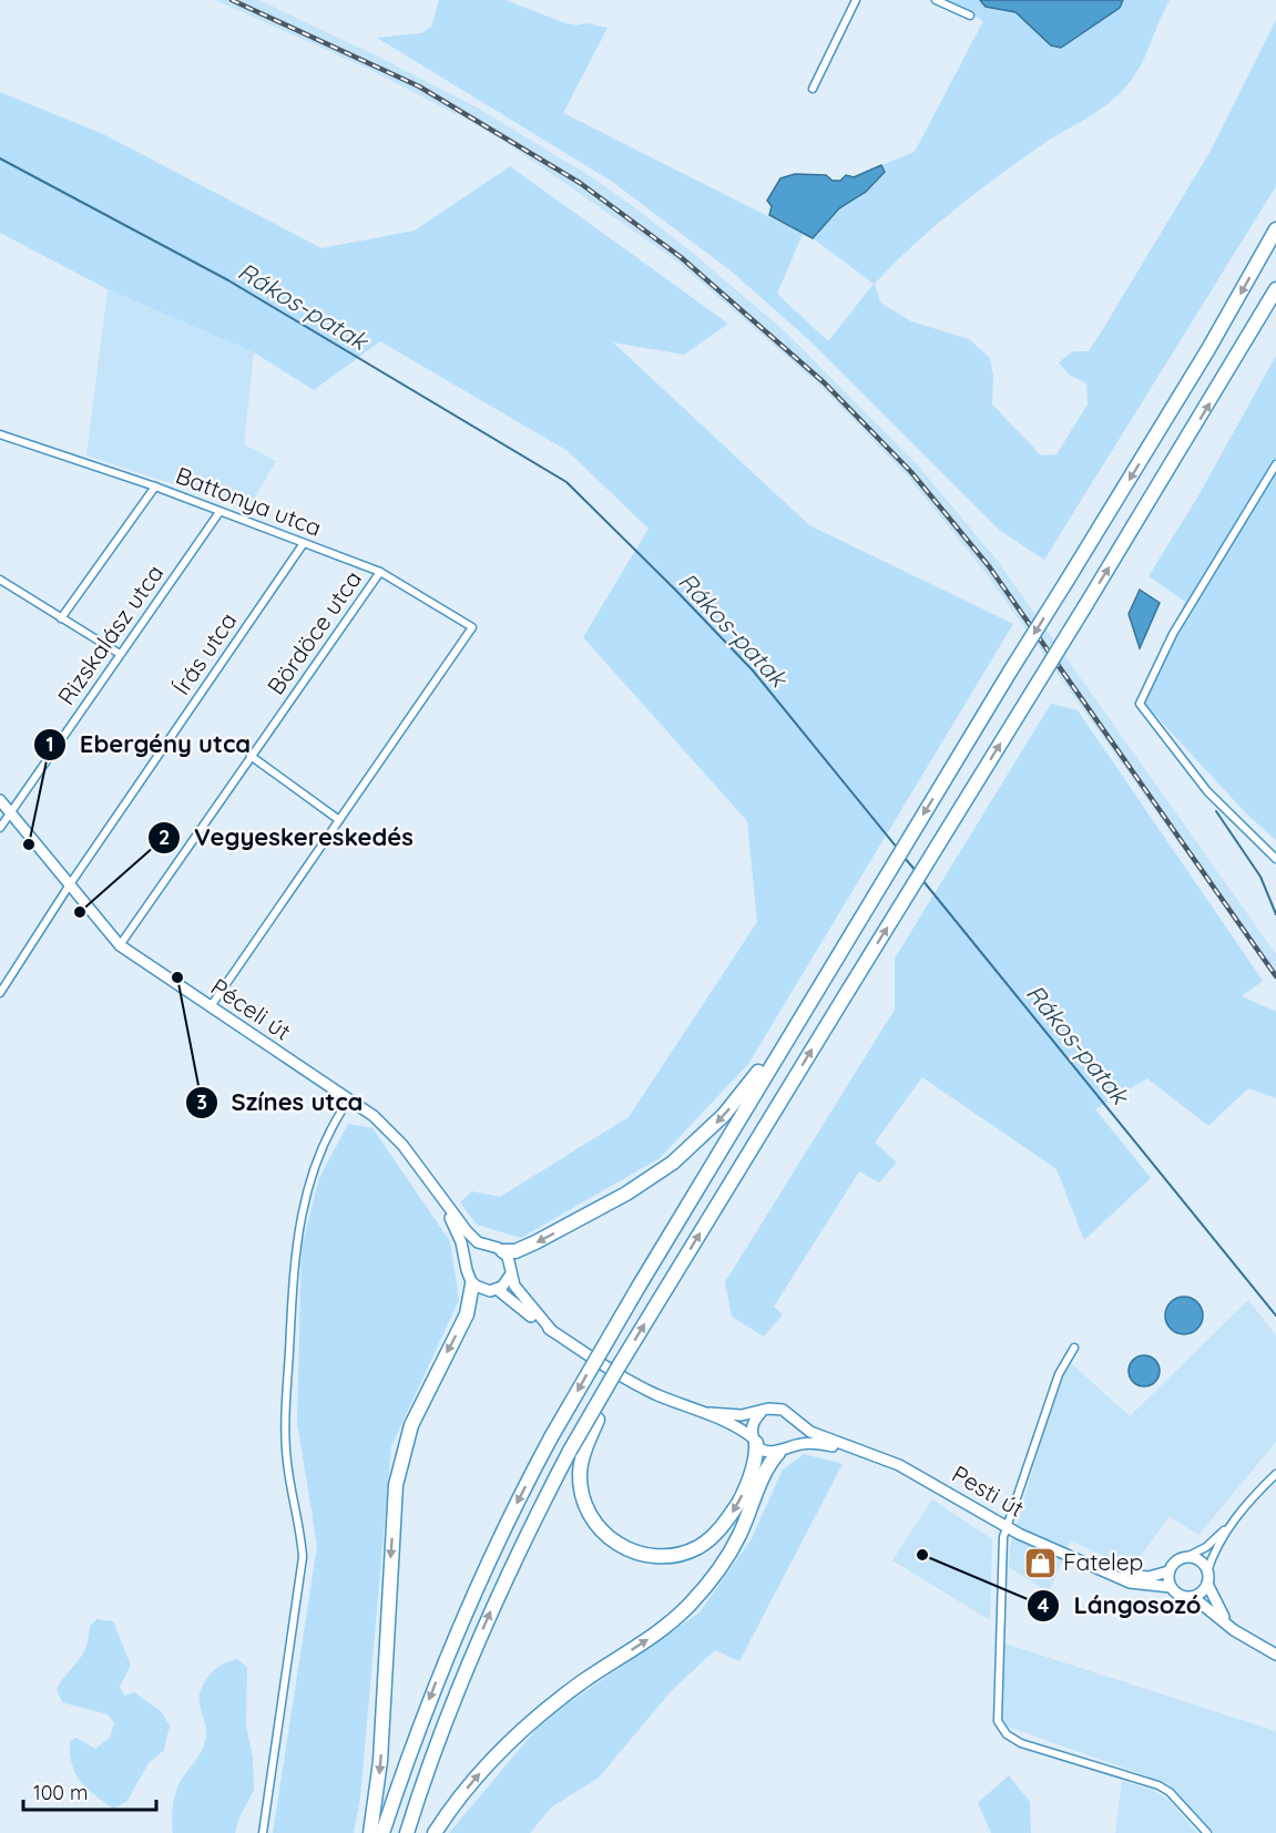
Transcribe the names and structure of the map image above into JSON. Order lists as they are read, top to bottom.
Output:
{
  "streets": {
    "main road": ["Péceli út", "Pesti út"],
    "street": [
      "Battonya utca",
      "Bördöce utca",
      "Rizskalász utca",
      "Írás utca"
    ]
  },
  "crossings": [
    ["Battonya utca", "Bördöce utca"],
    ["Battonya utca", "Rizskalász utca"],
    ["Battonya utca", "Írás utca"],
    ["Bördöce utca", "Péceli út"],
    ["Rizskalász utca", "Péceli út"],
    ["Írás utca", "Péceli út"]
  ],
  "water": ["Rákos-patak"],
  "places": {
    "other": [
      "Ebergény utca",
      "Vegyeskereskedés",
      "Színes utca",
      "Lángosozó"
    ],
    "shop": ["Fatelep"]
  },
  "scale_bar": "100 m"
}
